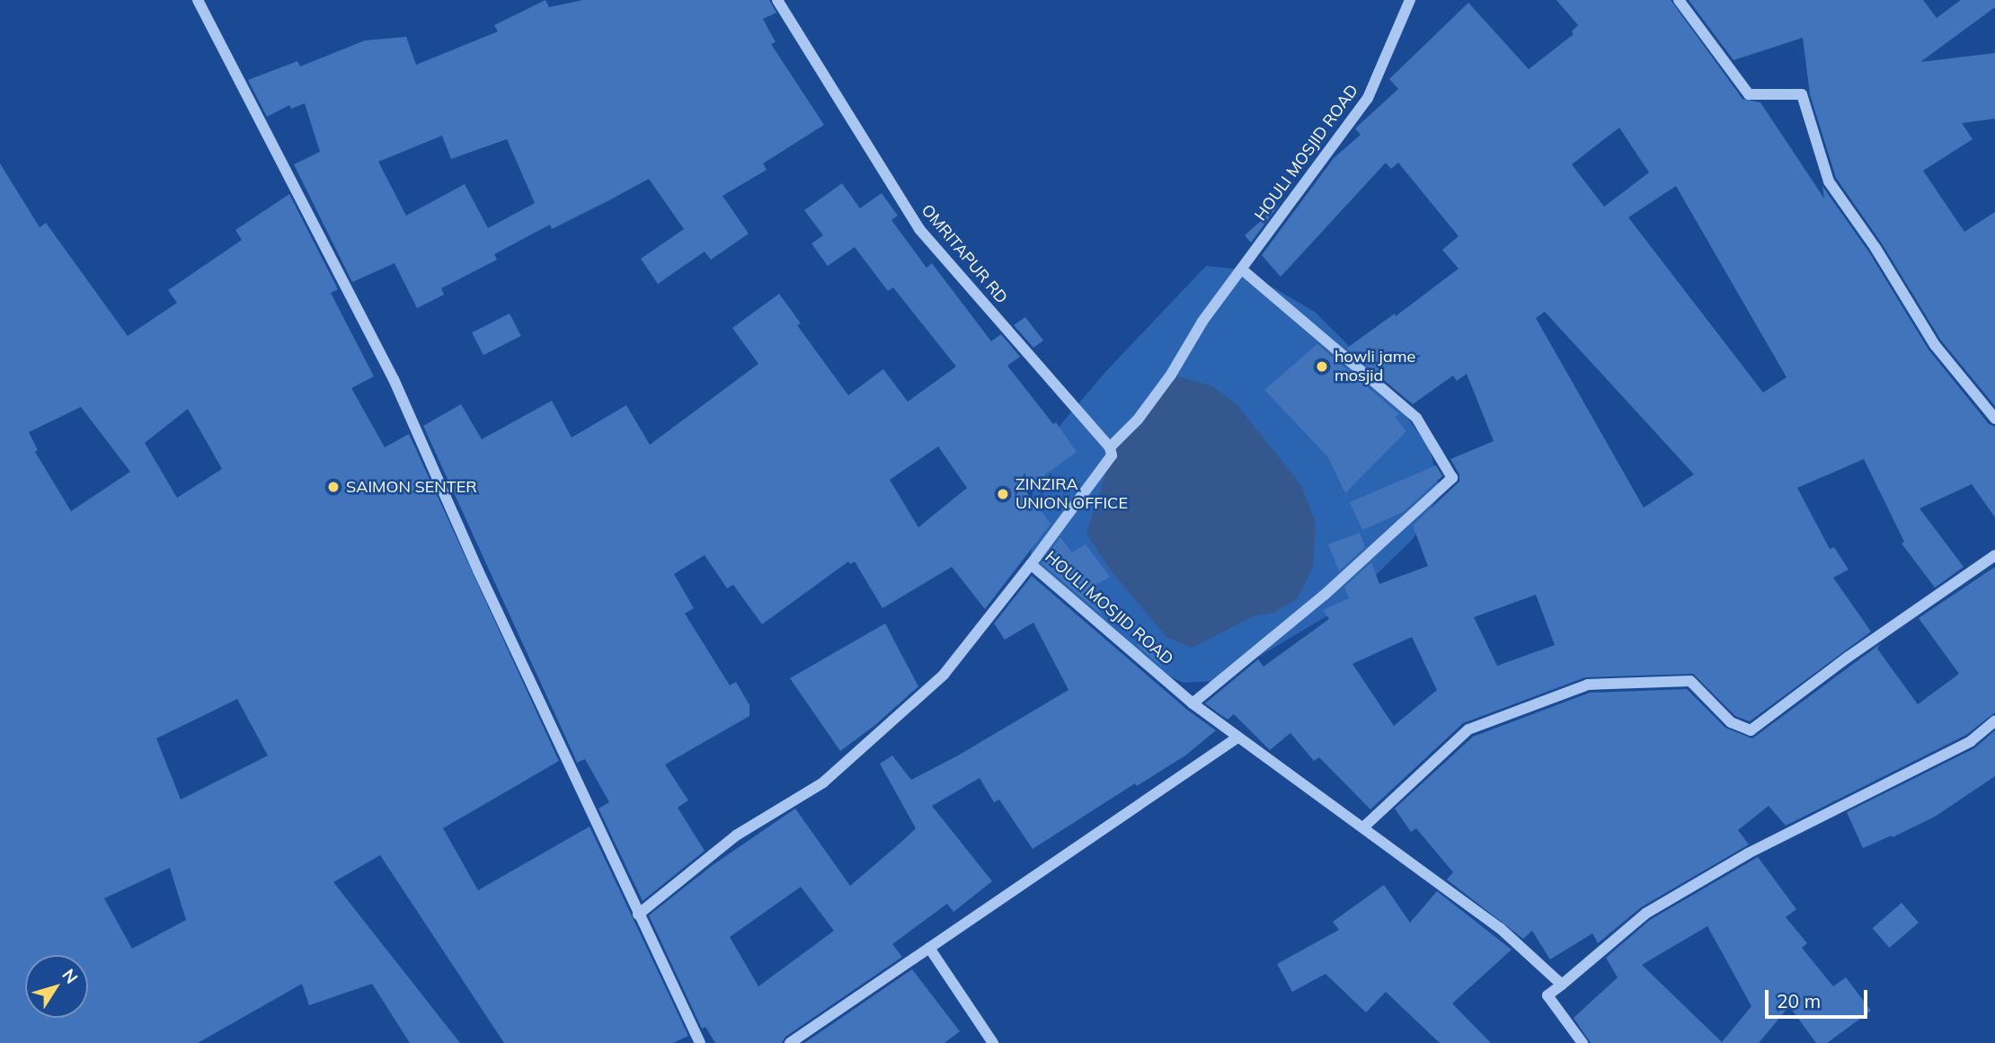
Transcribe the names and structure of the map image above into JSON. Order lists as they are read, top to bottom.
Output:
{
  "streets": {
    "street": ["HOULI MOSJID ROAD", "OMRITAPUR RD"]
  },
  "crossings": [
    ["HOULI MOSJID ROAD", "OMRITAPUR RD"]
  ],
  "places": ["howli jame mosjid", "SAIMON SENTER", "ZINZIRA UNION OFFICE"],
  "scale_bar": "20 m",
  "north": "top right"
}
